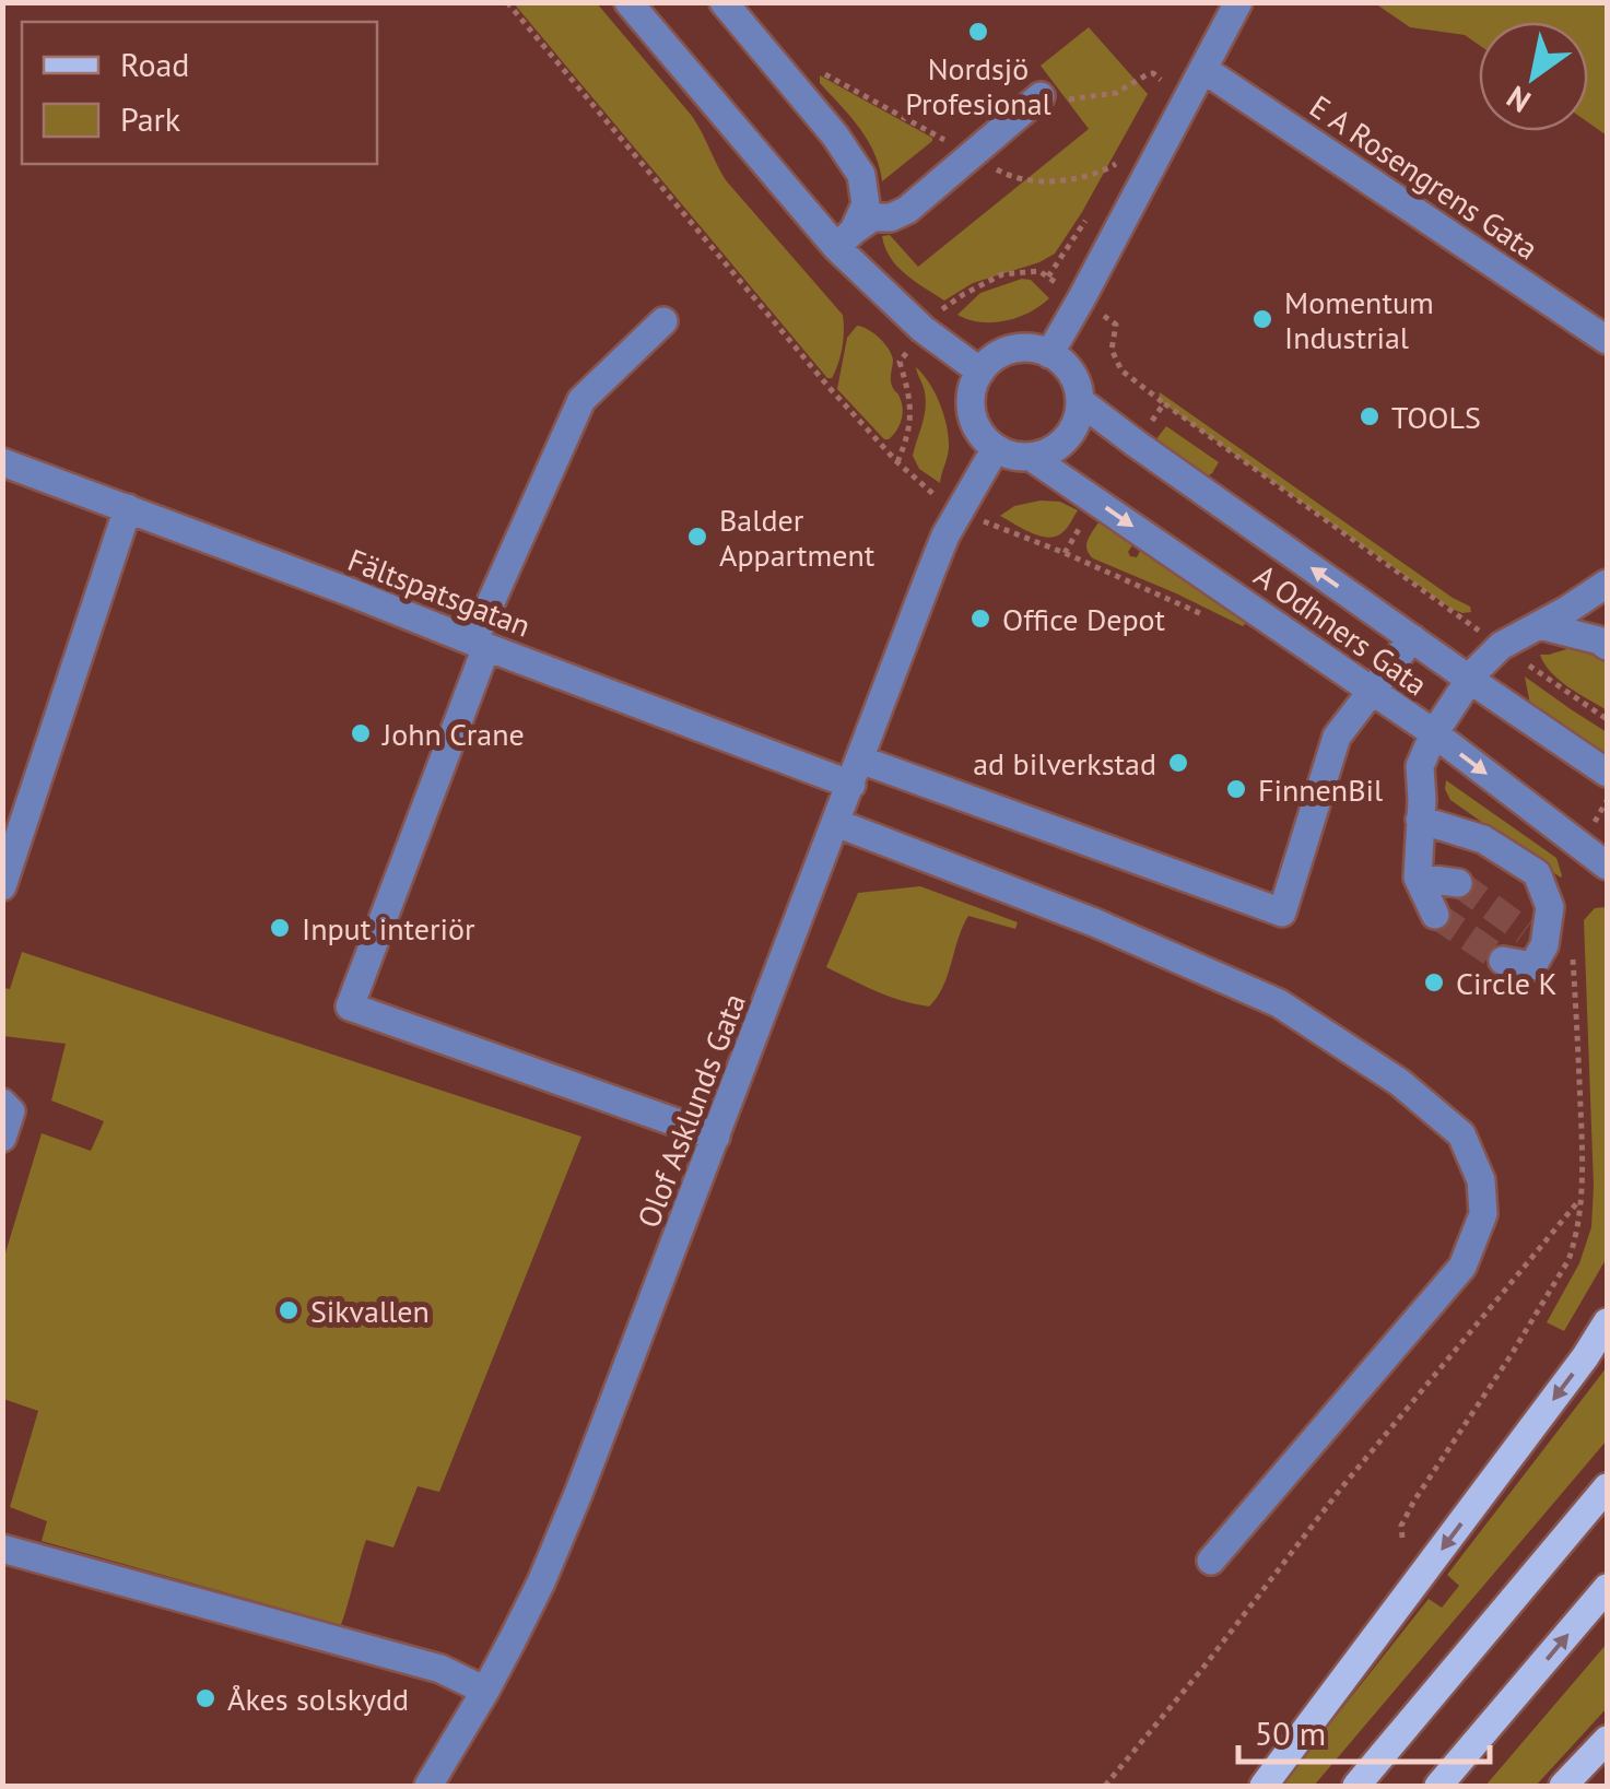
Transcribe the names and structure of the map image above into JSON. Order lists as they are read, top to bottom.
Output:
{
  "streets": {
    "street": [
      "E A Rosengrens Gata",
      "Fältspatsgatan",
      "A Odhners Gata",
      "Olof Asklunds Gata"
    ]
  },
  "crossings": [
    ["Fältspatsgatan", "A Odhners Gata"],
    ["Fältspatsgatan", "Olof Asklunds Gata"],
    ["A Odhners Gata", "Olof Asklunds Gata"]
  ],
  "places": [
    "Nordsjö Profesional",
    "Momentum Industrial",
    "TOOLS",
    "Balder Appartment",
    "Office Depot",
    "John Crane",
    "ad bilverkstad",
    "FinnenBil",
    "Input interiör",
    "Circle K",
    "Sikvallen",
    "Åkes solskydd"
  ],
  "legend": ["Road", "Park"],
  "scale_bar": "50 m",
  "north": "bottom left"
}
